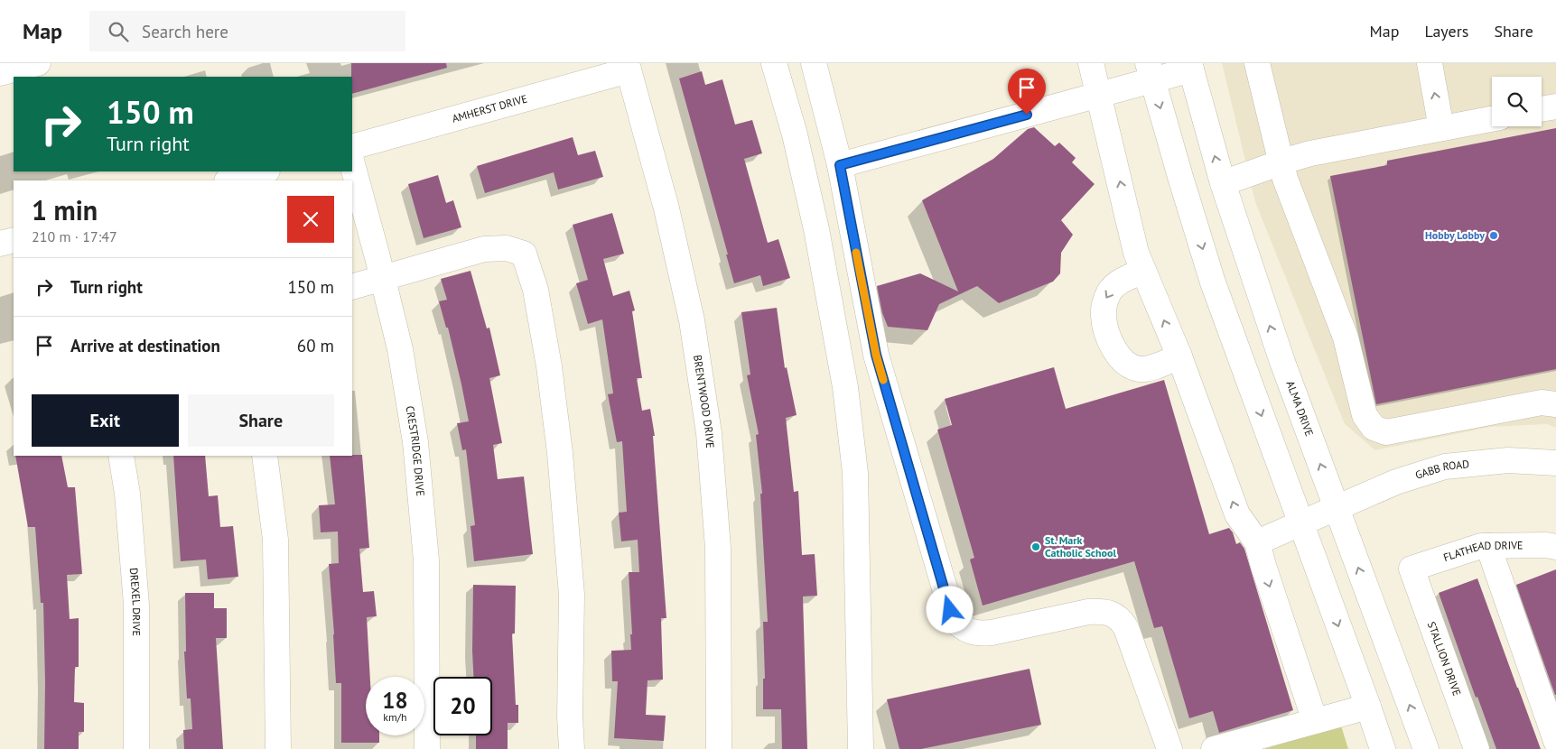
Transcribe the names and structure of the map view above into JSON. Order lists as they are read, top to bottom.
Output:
{
  "streets": {
    "street": [
      "AMHERST DRIVE",
      "BRENTWOOD DRIVE",
      "ALMA DRIVE",
      "CRESTRIDGE DRIVE",
      "GABB ROAD",
      "FLATHEAD DRIVE",
      "DREXEL DRIVE",
      "STALLION DRIVE"
    ]
  },
  "crossings": [
    ["AMHERST DRIVE", "BRENTWOOD DRIVE"],
    ["ALMA DRIVE", "GABB ROAD"],
    ["FLATHEAD DRIVE", "STALLION DRIVE"]
  ],
  "places": ["Hobby Lobby", "St. Mark Catholic School"],
  "page": {
    "header": "Map",
    "search": "Search here",
    "nav": ["Map", "Layers", "Share"],
    "turn": ["150 m", "Turn right"],
    "heading": ["1 min", "210 m · 17:47"],
    "list": [
      {
        "name": "Turn right",
        "value": "150 m"
      },
      {
        "name": "Arrive at destination",
        "value": "60 m"
      }
    ],
    "buttons": ["Exit", "Share"],
    "speed": "18 km/h",
    "limit": "20"
  }
}
